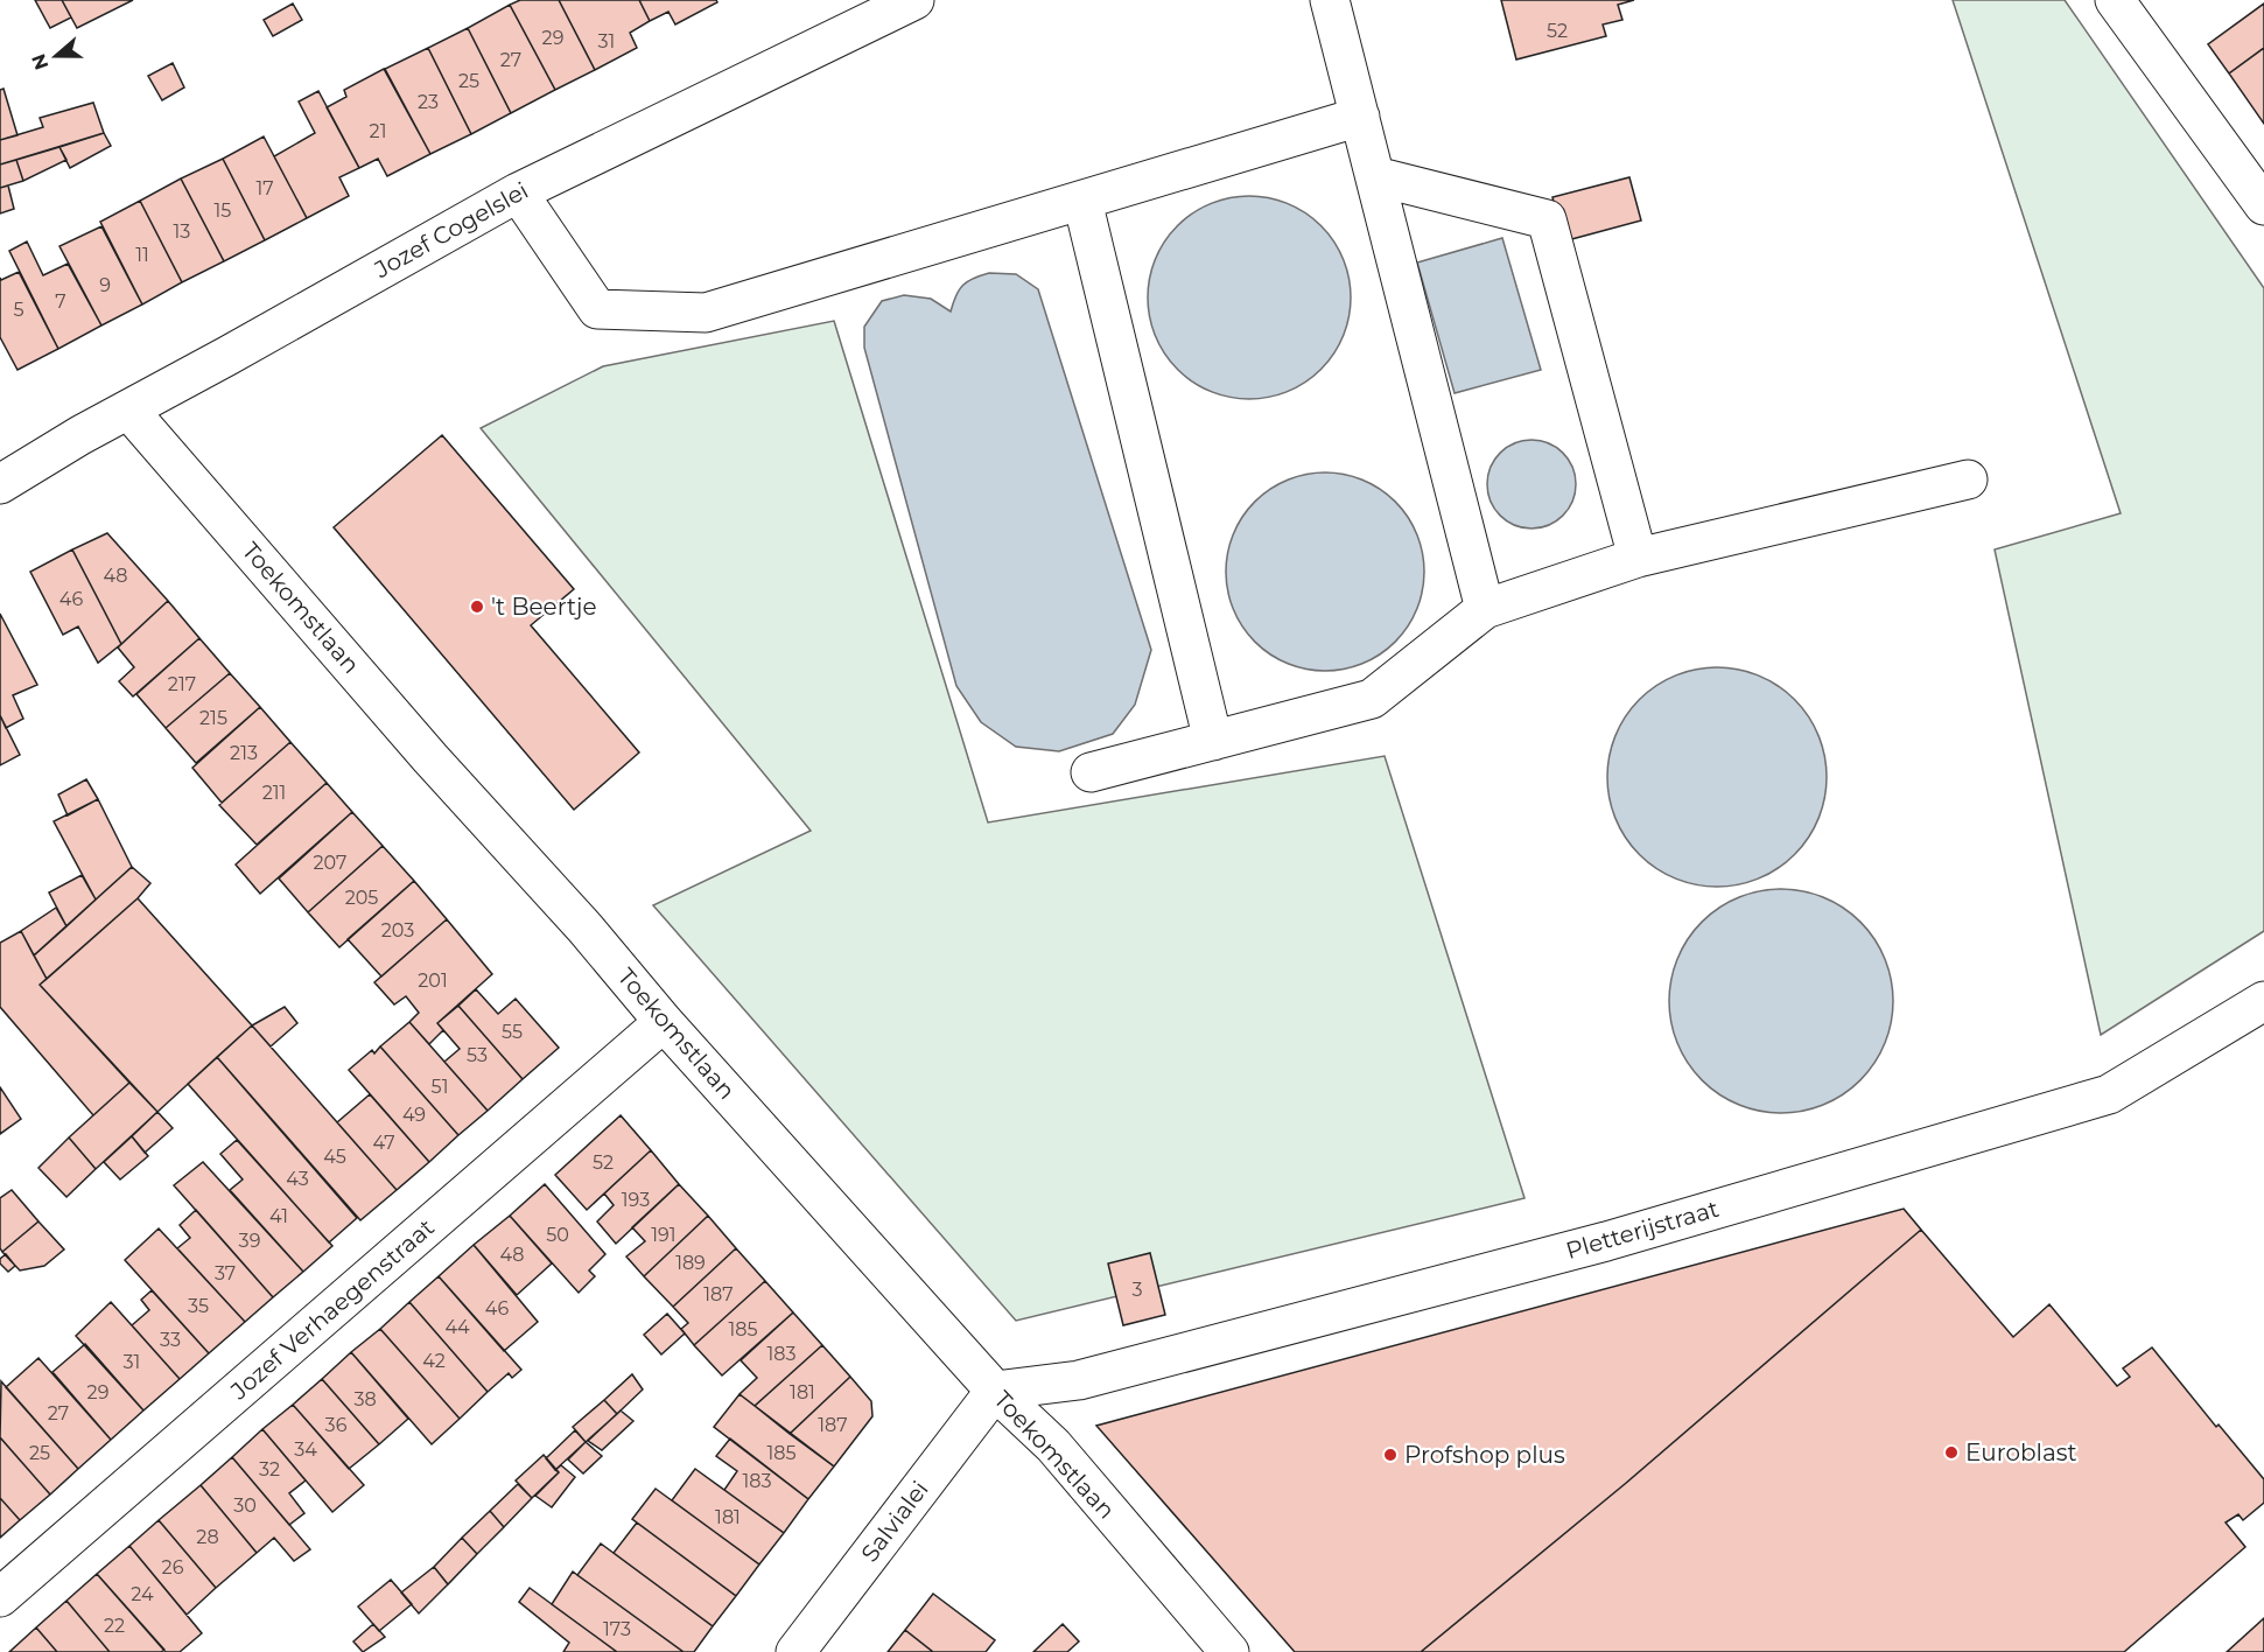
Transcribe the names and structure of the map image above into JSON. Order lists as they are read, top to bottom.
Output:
{
  "streets": {
    "street": [
      "Jozef Cogelslei",
      "Toekomstlaan",
      "Pletterijstraat",
      "Jozef Verhaegenstraat",
      "Salvialei"
    ]
  },
  "crossings": [
    ["Jozef Cogelslei", "Toekomstlaan"],
    ["Toekomstlaan", "Pletterijstraat"],
    ["Toekomstlaan", "Jozef Verhaegenstraat"],
    ["Toekomstlaan", "Salvialei"],
    ["Pletterijstraat", "Salvialei"]
  ],
  "places": ["'t Beertje", "Euroblast", "Profshop plus"],
  "house_numbers": [
    "52",
    "29",
    "31",
    "27",
    "25",
    "23",
    "21",
    "17",
    "15",
    "13",
    "11",
    "9",
    "7",
    "5",
    "48",
    "46",
    "217",
    "215",
    "213",
    "211",
    "207",
    "205",
    "203",
    "201",
    "55",
    "53",
    "51",
    "49",
    "47",
    "45",
    "52",
    "43",
    "193",
    "41",
    "50",
    "191",
    "39",
    "48",
    "189",
    "37",
    "3",
    "187",
    "35",
    "46",
    "44",
    "185",
    "33",
    "183",
    "42",
    "31",
    "29",
    "181",
    "38",
    "27",
    "36",
    "187",
    "34",
    "25",
    "185",
    "32",
    "183",
    "30",
    "181",
    "28",
    "26",
    "24",
    "22",
    "173"
  ],
  "north": "left"
}
